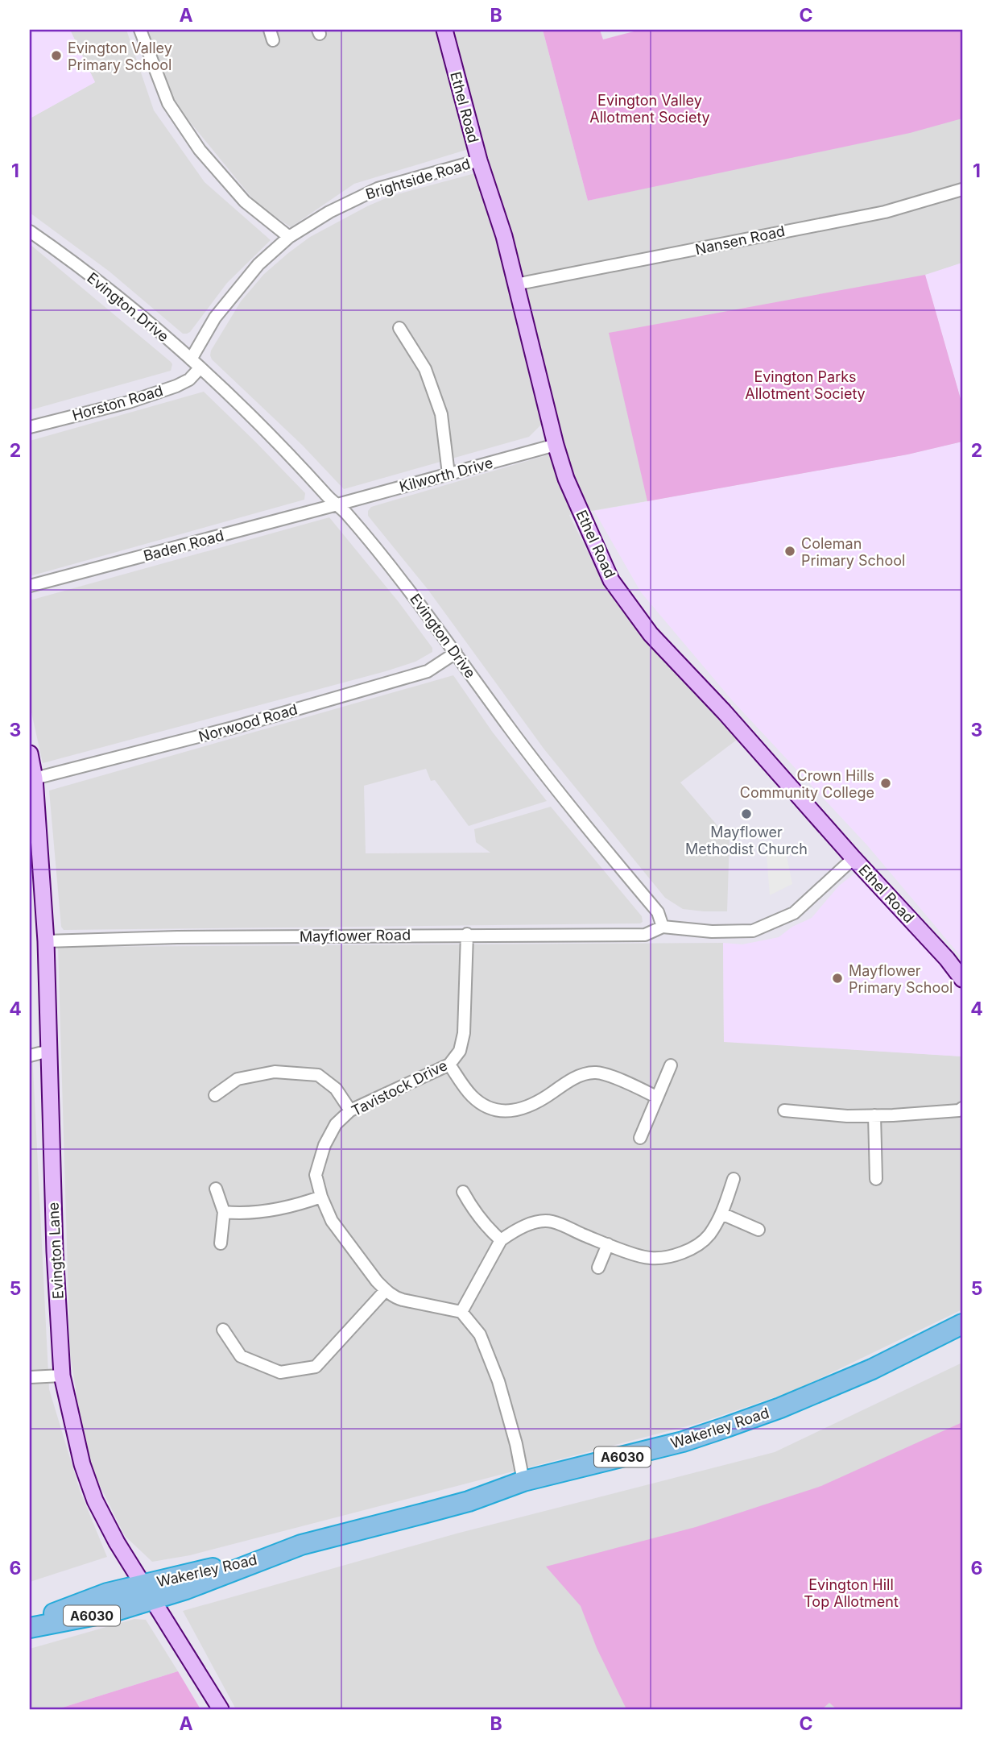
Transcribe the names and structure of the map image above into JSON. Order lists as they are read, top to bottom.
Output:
{
  "streets": {
    "highway": ["Wakerley Road", "A6030"],
    "street": [
      "Ethel Road",
      "Brightside Road",
      "Nansen Road",
      "Evington Drive",
      "Horston Road",
      "Kilworth Drive",
      "Baden Road",
      "Norwood Road",
      "Mayflower Road",
      "Tavistock Drive",
      "Evington Lane"
    ]
  },
  "crossings": [
    ["Ethel Road", "Brightside Road"],
    ["Ethel Road", "Nansen Road"],
    ["Ethel Road", "Kilworth Drive"],
    ["Brightside Road", "Evington Drive"],
    ["Brightside Road", "Horston Road"],
    ["Evington Drive", "Horston Road"],
    ["Evington Drive", "Kilworth Drive"],
    ["Evington Drive", "Baden Road"],
    ["Evington Drive", "Norwood Road"],
    ["Evington Drive", "Mayflower Road"],
    ["Kilworth Drive", "Baden Road"],
    ["Norwood Road", "Evington Lane"],
    ["Mayflower Road", "Tavistock Drive"],
    ["Mayflower Road", "Evington Lane"],
    ["Evington Lane", "Wakerley Road"],
    ["Evington Lane", "A6030"],
    ["Wakerley Road", "A6030"]
  ],
  "parks": ["Evington Valley Allotment Society", "Evington Parks Allotment Society", "Evington Hill Top Allotment"],
  "places": [
    "Evington Valley Primary School",
    "Coleman Primary School",
    "Crown Hills Community College",
    "Mayflower Methodist Church",
    "Mayflower Primary School"
  ],
  "grid": {
    "columns": ["A", "B", "C"],
    "rows": [
      "1",
      "2",
      "3",
      "4",
      "5",
      "6"
    ]
  }
}
